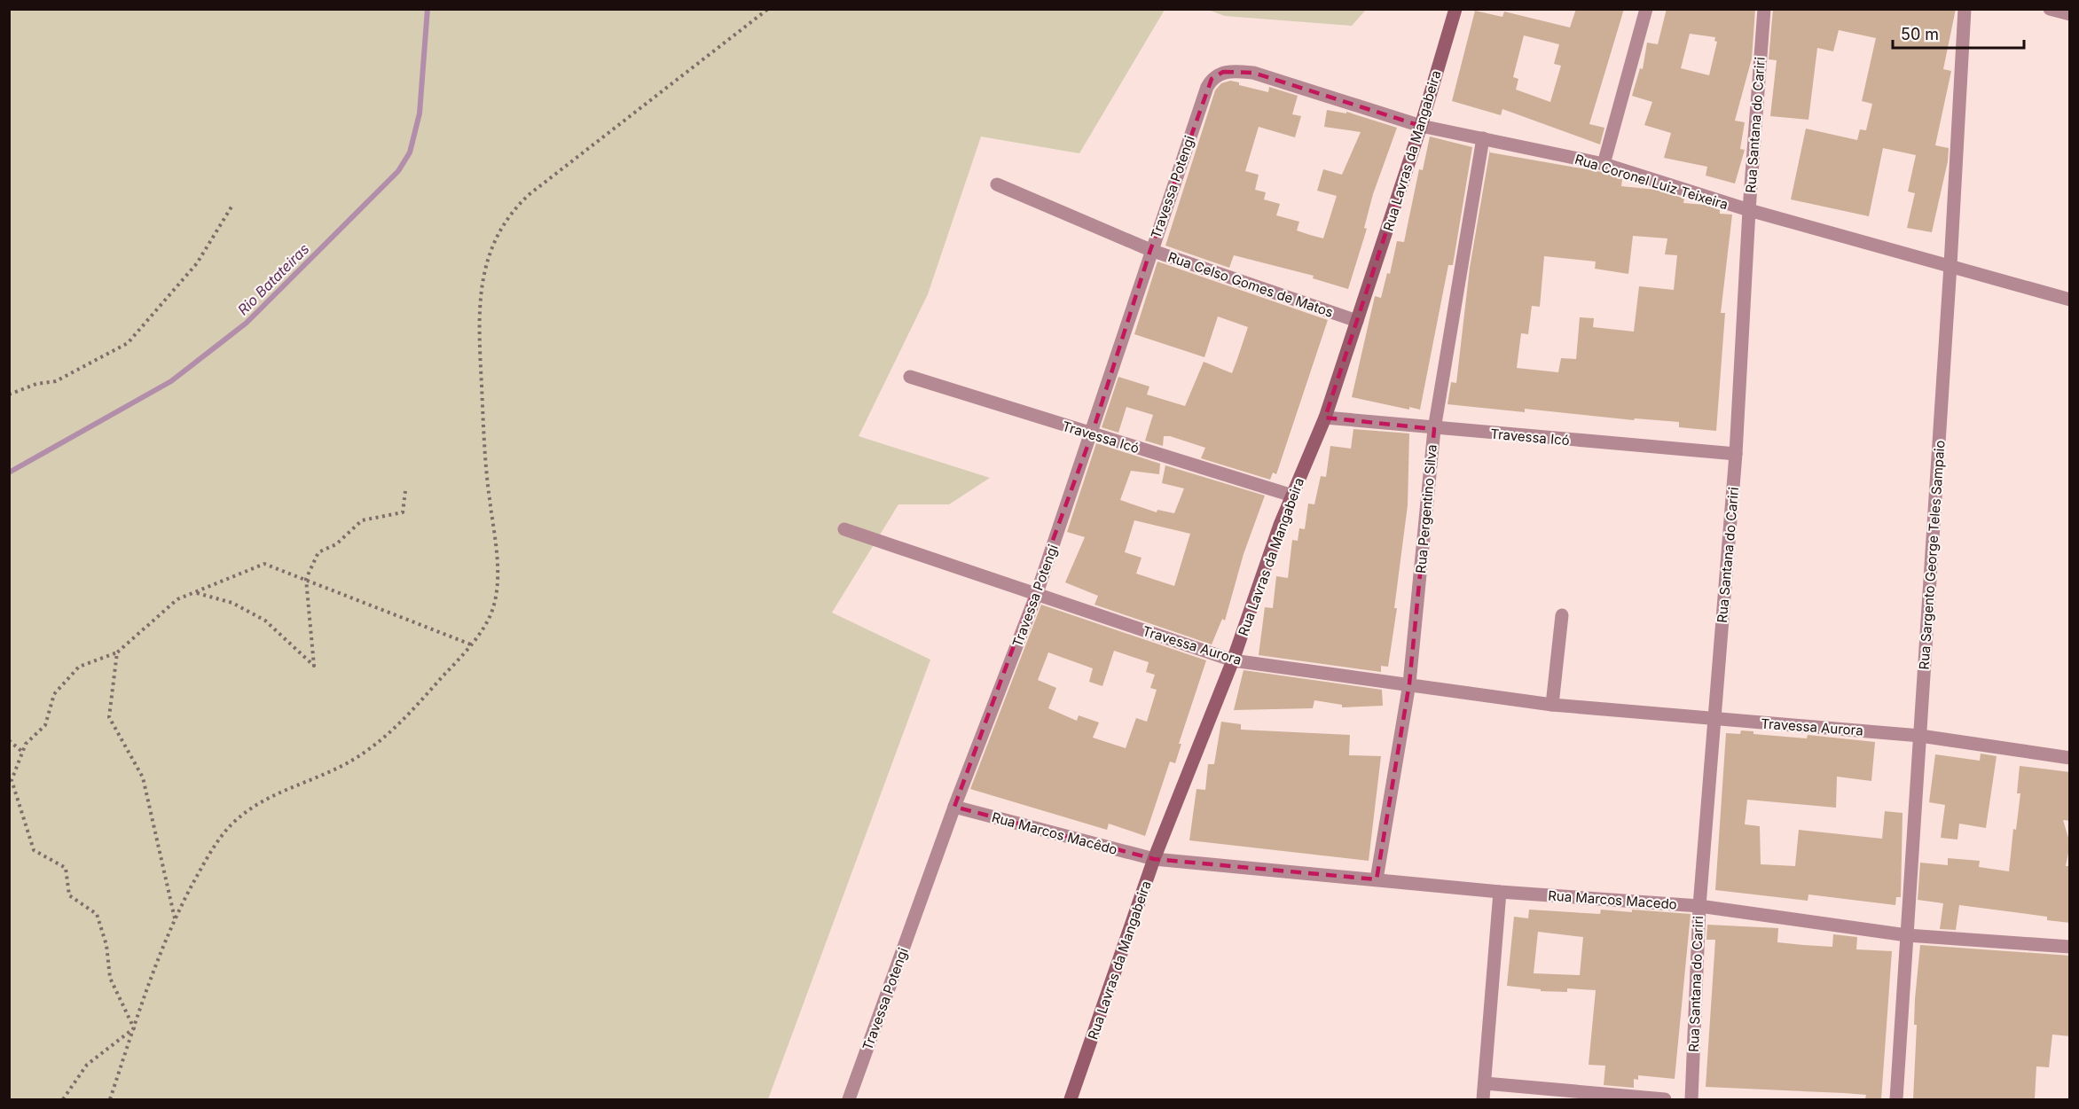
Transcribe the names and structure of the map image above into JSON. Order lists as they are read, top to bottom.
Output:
{
  "streets": {
    "street": [
      "Rua Santana do Cariri",
      "Rua Lavras da Mangabeira",
      "Rua Coronel Luiz Teixeira",
      "Travessa Potengi",
      "Rua Celso Gomes de Matos",
      "Travessa Icó",
      "Rua Pergentino Silva",
      "Rua Sargento George Teles Sampaio",
      "Travessa Aurora",
      "Rua Marcos Macêdo",
      "Rua Marcos Macedo"
    ]
  },
  "crossings": [
    ["Rua Santana do Cariri", "Rua Coronel Luiz Teixeira"],
    ["Rua Santana do Cariri", "Travessa Icó"],
    ["Rua Santana do Cariri", "Travessa Aurora"],
    ["Rua Santana do Cariri", "Rua Marcos Macedo"],
    ["Rua Lavras da Mangabeira", "Rua Coronel Luiz Teixeira"],
    ["Rua Lavras da Mangabeira", "Rua Celso Gomes de Matos"],
    ["Rua Lavras da Mangabeira", "Travessa Icó"],
    ["Rua Lavras da Mangabeira", "Travessa Aurora"],
    ["Rua Lavras da Mangabeira", "Rua Marcos Macêdo"],
    ["Rua Lavras da Mangabeira", "Rua Marcos Macedo"],
    ["Rua Coronel Luiz Teixeira", "Travessa Potengi"],
    ["Rua Coronel Luiz Teixeira", "Rua Pergentino Silva"],
    ["Rua Coronel Luiz Teixeira", "Rua Sargento George Teles Sampaio"],
    ["Travessa Potengi", "Rua Celso Gomes de Matos"],
    ["Travessa Potengi", "Travessa Icó"],
    ["Travessa Potengi", "Travessa Aurora"],
    ["Travessa Potengi", "Rua Marcos Macêdo"],
    ["Travessa Icó", "Rua Pergentino Silva"],
    ["Rua Pergentino Silva", "Travessa Aurora"],
    ["Rua Pergentino Silva", "Rua Marcos Macedo"],
    ["Rua Sargento George Teles Sampaio", "Travessa Aurora"],
    ["Rua Sargento George Teles Sampaio", "Rua Marcos Macedo"],
    ["Rua Marcos Macêdo", "Rua Marcos Macedo"]
  ],
  "water": ["Rio Batateiras"],
  "scale_bar": "50 m"
}
